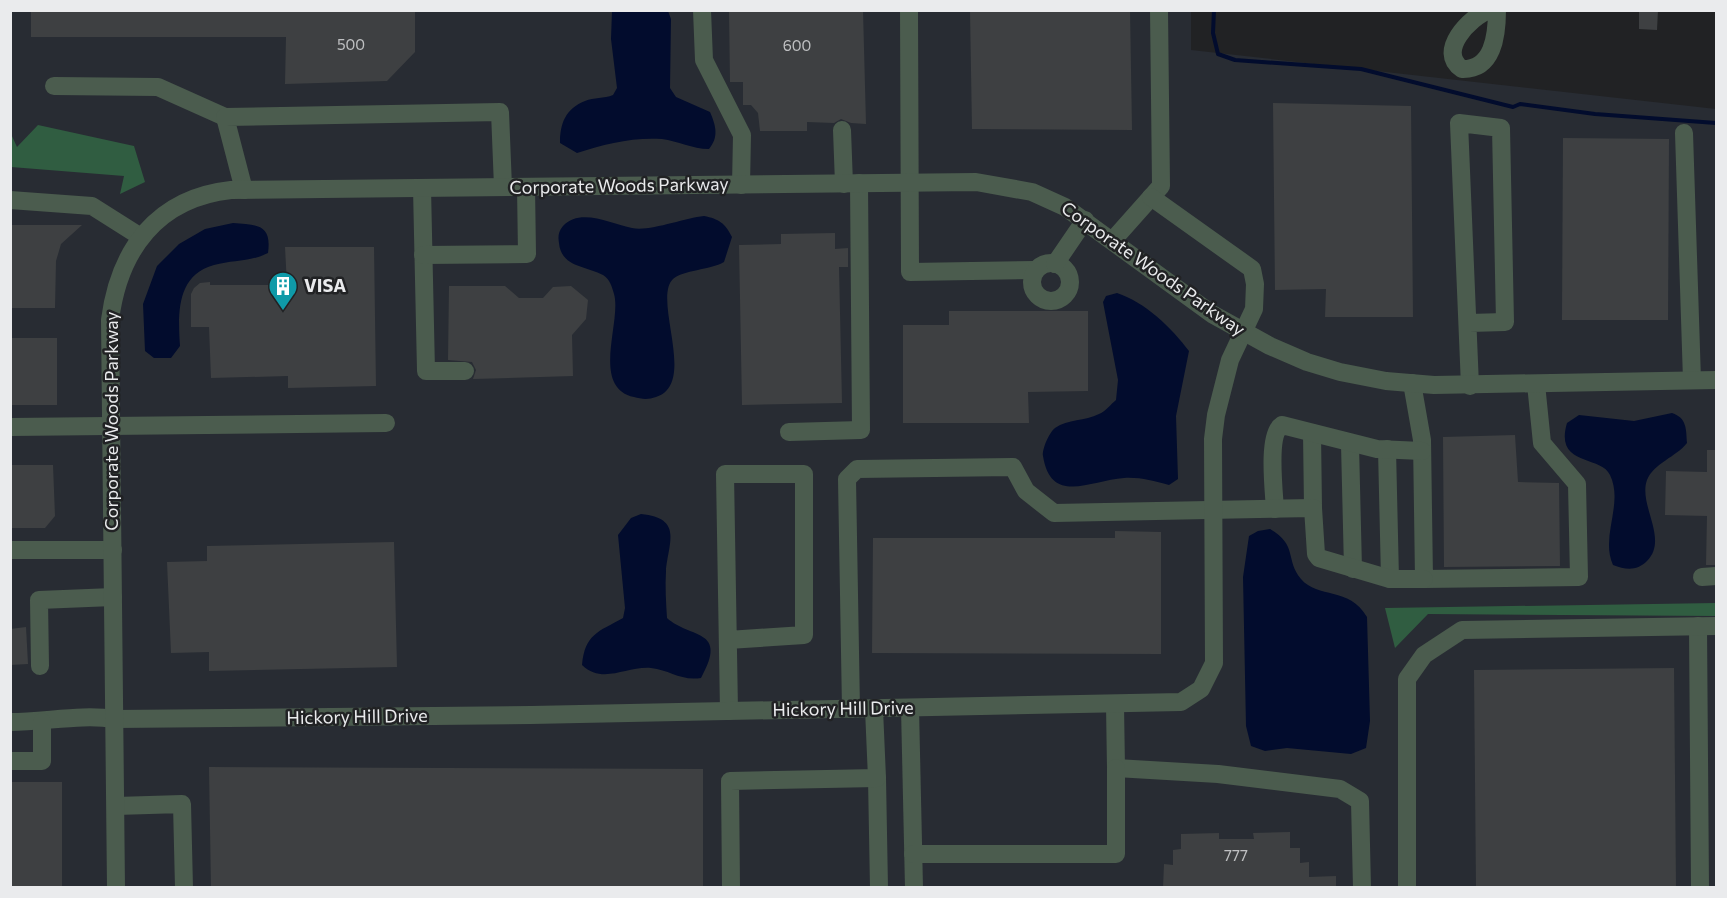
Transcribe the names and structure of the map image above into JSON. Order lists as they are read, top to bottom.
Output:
{
  "streets": {
    "street": ["Corporate Woods Parkway", "Hickory Hill Drive"]
  },
  "crossings": [
    ["Corporate Woods Parkway", "Hickory Hill Drive"]
  ],
  "places": {
    "building": ["VISA"]
  },
  "house_numbers": ["500", "600", "777"]
}
